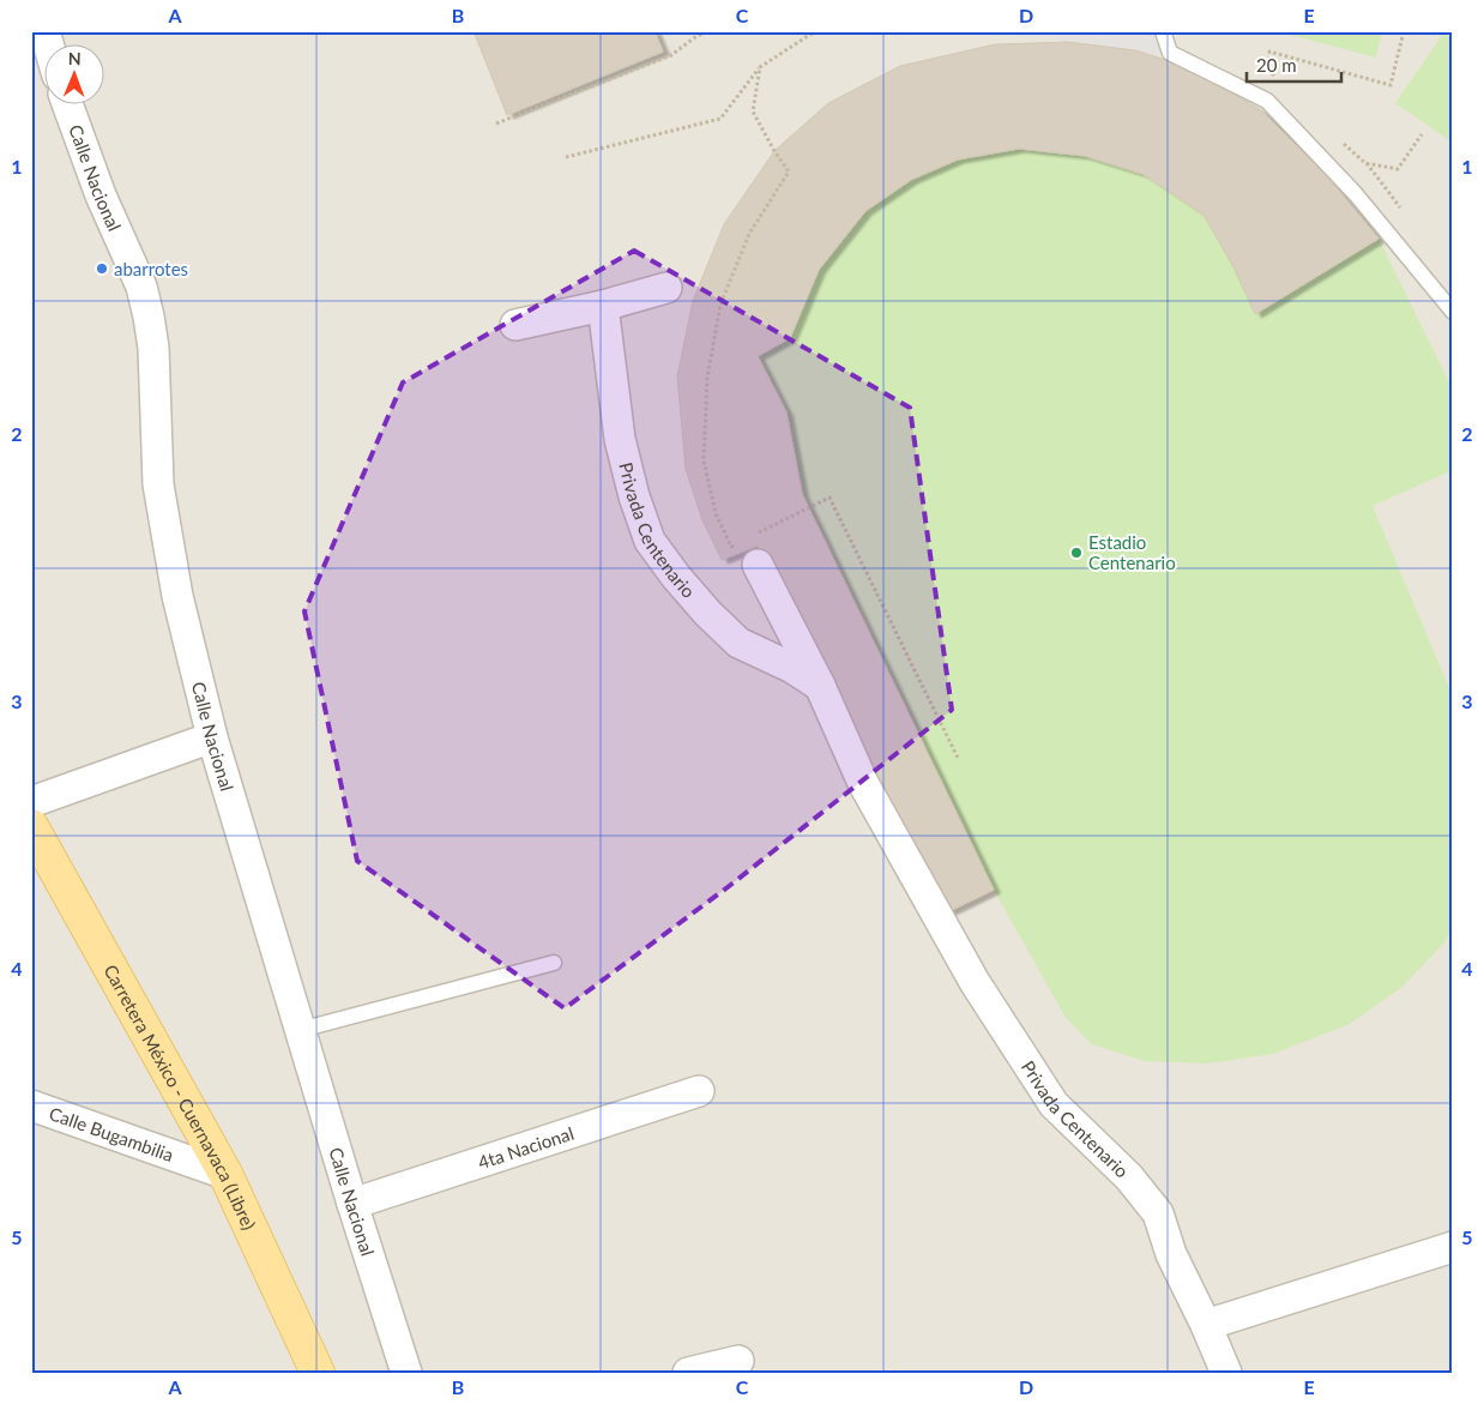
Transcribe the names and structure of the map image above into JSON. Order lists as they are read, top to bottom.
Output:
{
  "streets": {
    "main road": ["Carretera México - Cuernavaca (Libre)"],
    "street": [
      "Calle Nacional",
      "Privada Centenario",
      "Calle Bugambilia",
      "4ta Nacional"
    ]
  },
  "crossings": [
    ["Calle Nacional", "4ta Nacional"],
    ["Carretera México - Cuernavaca (Libre)", "Calle Bugambilia"]
  ],
  "places": ["abarrotes", "Estadio Centenario"],
  "scale_bar": "20 m",
  "north": "top",
  "grid": {
    "columns": [
      "A",
      "B",
      "C",
      "D",
      "E"
    ],
    "rows": [
      "1",
      "2",
      "3",
      "4",
      "5"
    ]
  }
}
